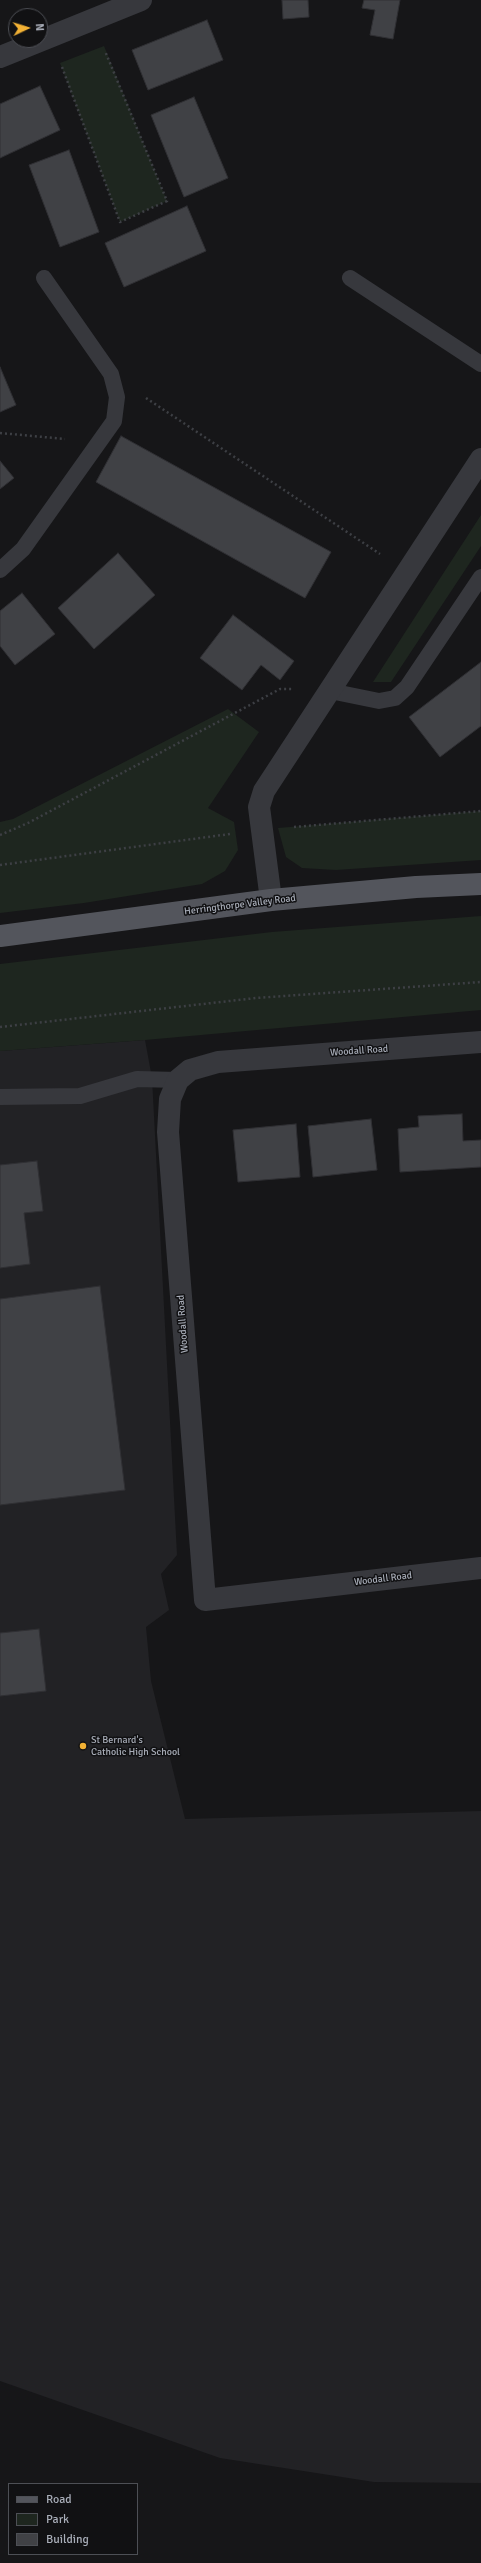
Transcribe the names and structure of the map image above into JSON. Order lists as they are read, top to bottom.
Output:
{
  "streets": {
    "main road": ["Herringthorpe Valley Road"],
    "street": ["Woodall Road"]
  },
  "places": ["St Bernard's Catholic High School"],
  "legend": ["Road", "Park", "Building"],
  "north": "right"
}
